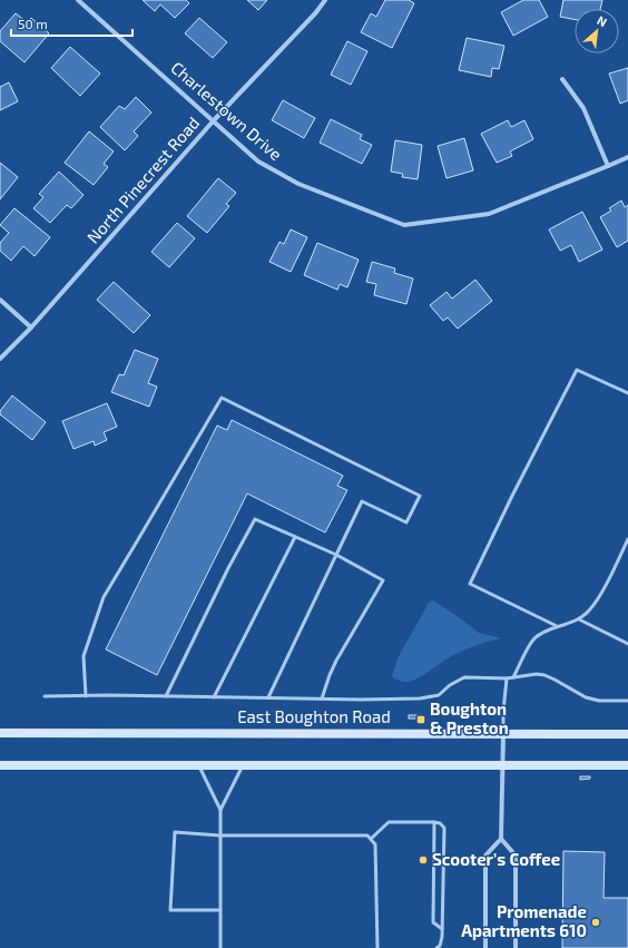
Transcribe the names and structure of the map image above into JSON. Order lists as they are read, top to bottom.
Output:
{
  "streets": {
    "main road": ["East Boughton Road"],
    "street": ["Charlestown Drive", "North Pinecrest Road"]
  },
  "crossings": [
    ["Charlestown Drive", "North Pinecrest Road"]
  ],
  "places": {
    "transit": ["Boughton & Preston"],
    "other": ["Scooter's Coffee", "Promenade Apartments 610"]
  },
  "scale_bar": "50 m",
  "north": "top right"
}
